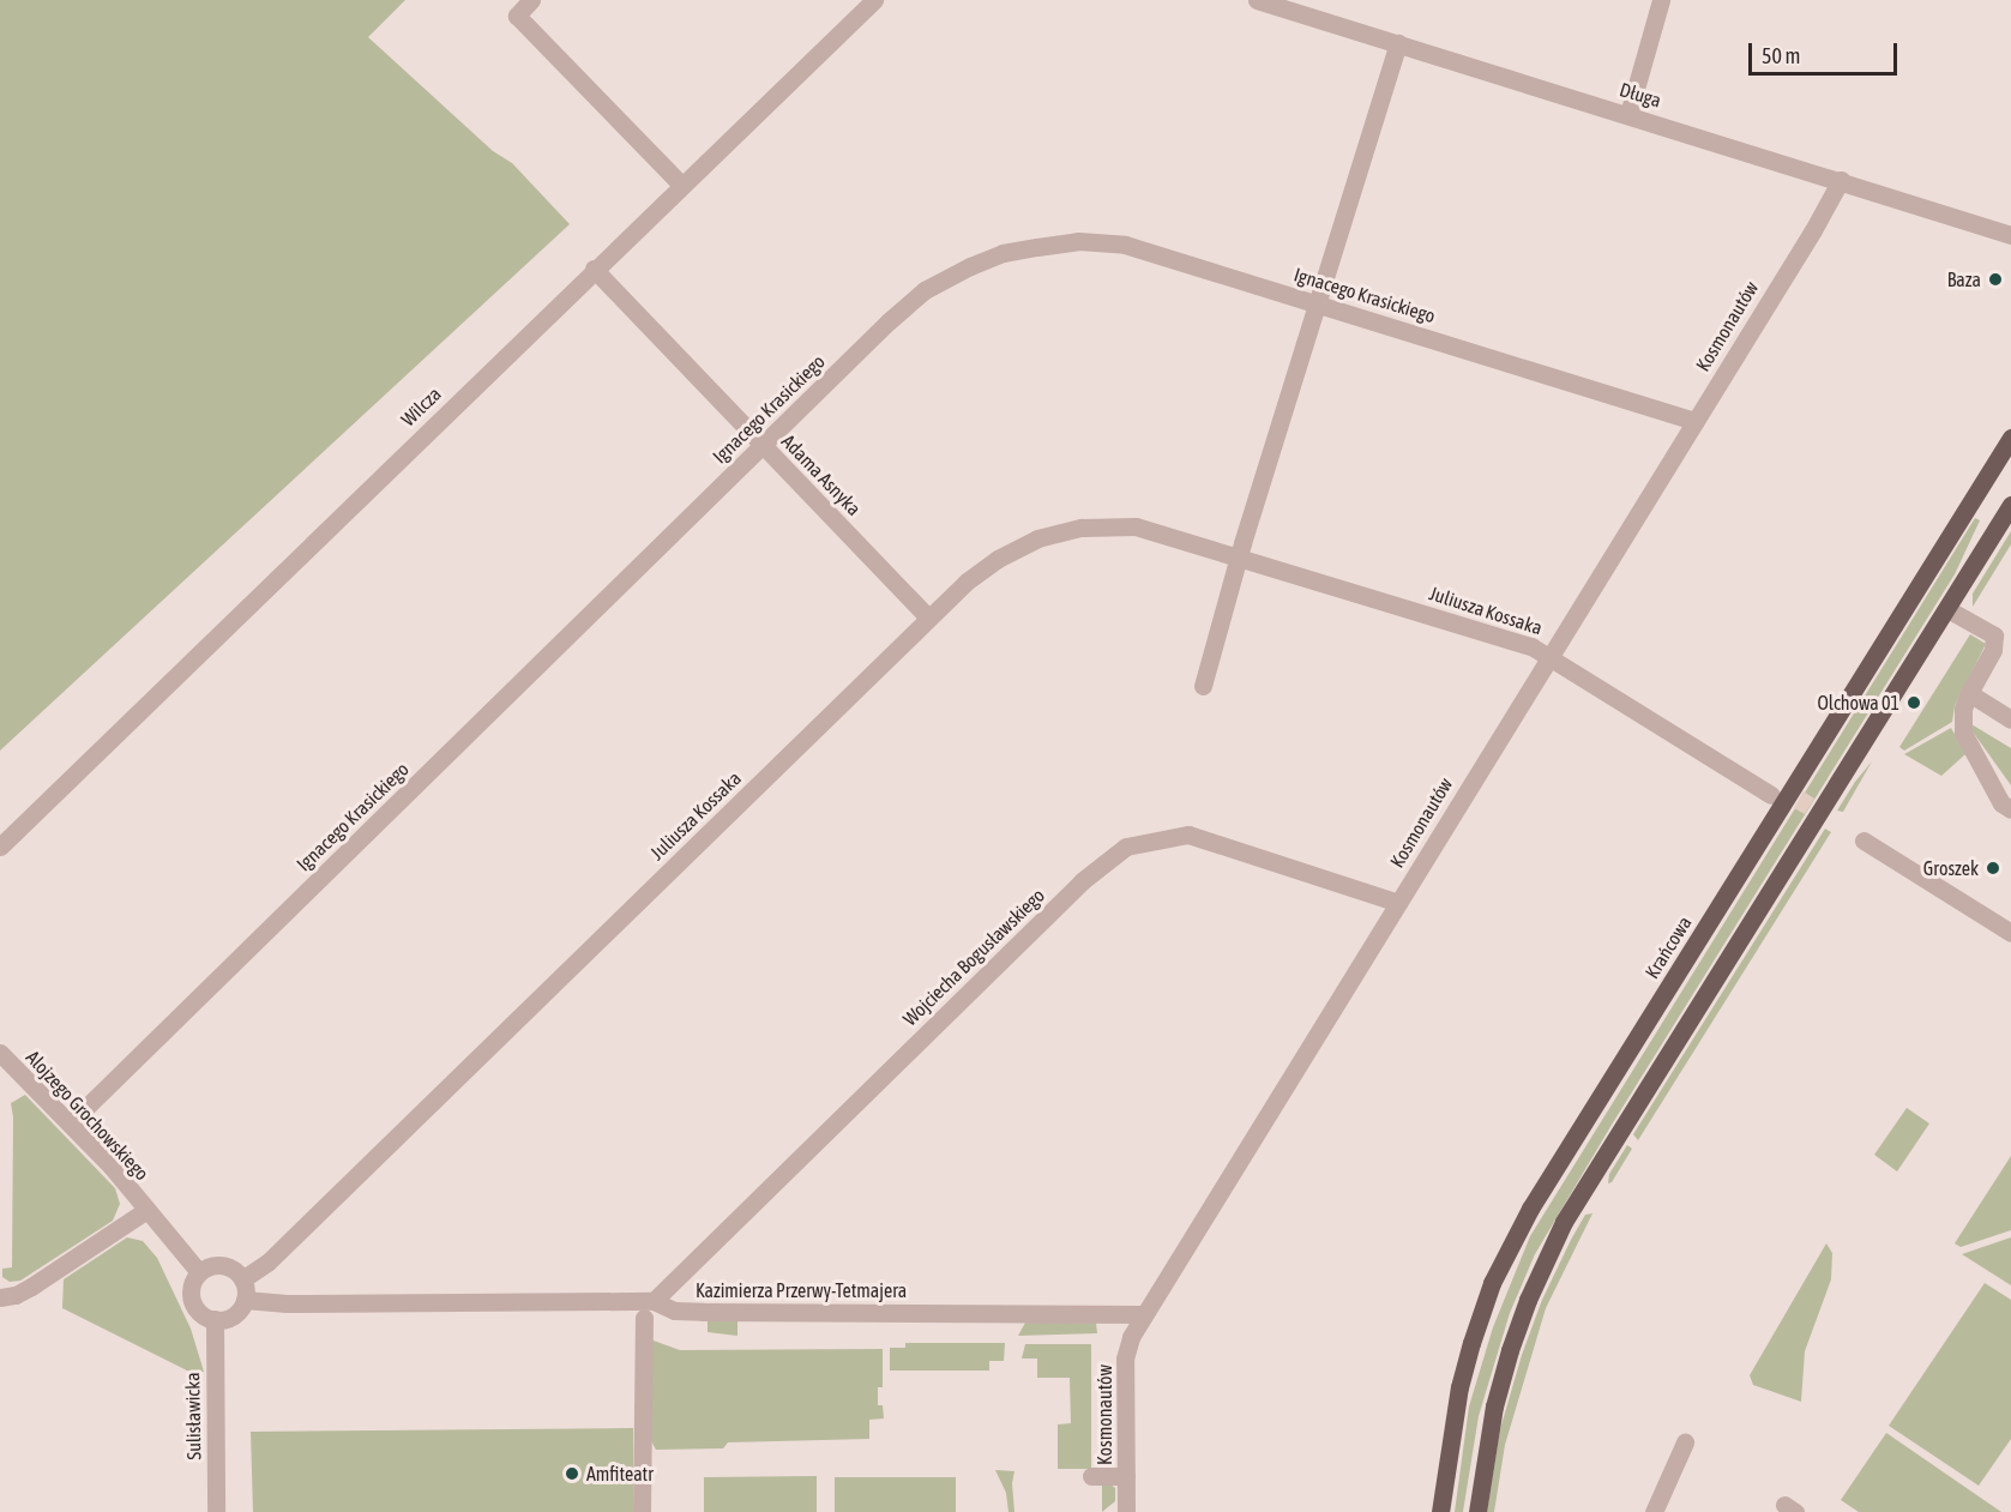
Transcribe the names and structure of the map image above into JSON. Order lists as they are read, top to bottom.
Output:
{
  "streets": {
    "main road": ["Krańcowa"],
    "street": [
      "Długa",
      "Ignacego Krasickiego",
      "Kosmonautów",
      "Wilcza",
      "Adama Asnyka",
      "Juliusza Kossaka",
      "Wojciecha Bogusławskiego",
      "Alojzego Grochowskiego",
      "Kazimierza Przerwy-Tetmajera",
      "Sulisławicka"
    ]
  },
  "crossings": [
    ["Długa", "Kosmonautów"],
    ["Ignacego Krasickiego", "Kosmonautów"],
    ["Ignacego Krasickiego", "Adama Asnyka"],
    ["Ignacego Krasickiego", "Alojzego Grochowskiego"],
    ["Kosmonautów", "Juliusza Kossaka"],
    ["Kosmonautów", "Wojciecha Bogusławskiego"],
    ["Kosmonautów", "Kazimierza Przerwy-Tetmajera"],
    ["Wilcza", "Adama Asnyka"],
    ["Adama Asnyka", "Juliusza Kossaka"],
    ["Juliusza Kossaka", "Alojzego Grochowskiego"],
    ["Juliusza Kossaka", "Kazimierza Przerwy-Tetmajera"],
    ["Juliusza Kossaka", "Sulisławicka"],
    ["Wojciecha Bogusławskiego", "Kazimierza Przerwy-Tetmajera"],
    ["Alojzego Grochowskiego", "Kazimierza Przerwy-Tetmajera"],
    ["Alojzego Grochowskiego", "Sulisławicka"],
    ["Kazimierza Przerwy-Tetmajera", "Sulisławicka"]
  ],
  "places": [
    "Baza",
    "Olchowa 01",
    "Groszek",
    "Amfiteatr"
  ],
  "scale_bar": "50 m"
}
